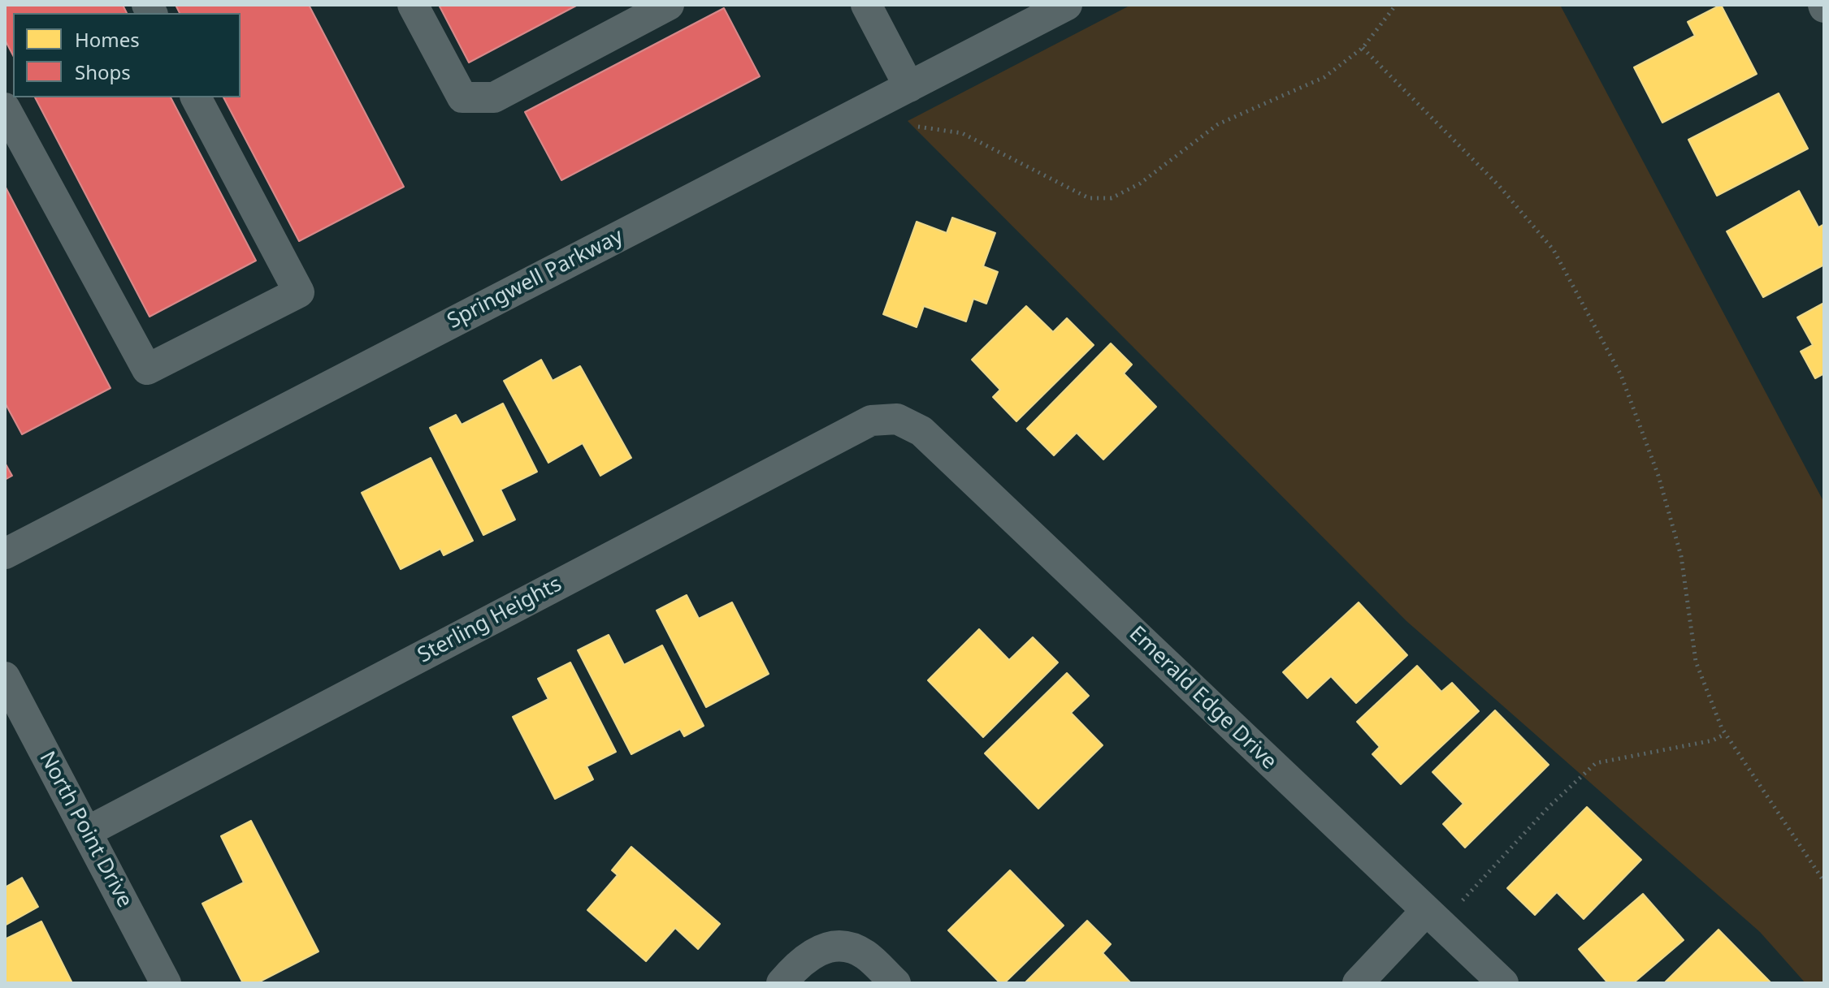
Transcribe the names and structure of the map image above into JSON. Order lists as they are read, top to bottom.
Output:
{
  "streets": {
    "street": [
      "Springwell Parkway",
      "Sterling Heights",
      "Emerald Edge Drive",
      "North Point Drive"
    ]
  },
  "crossings": [
    ["Sterling Heights", "Emerald Edge Drive"],
    ["Sterling Heights", "North Point Drive"]
  ],
  "legend": ["Homes", "Shops"]
}
